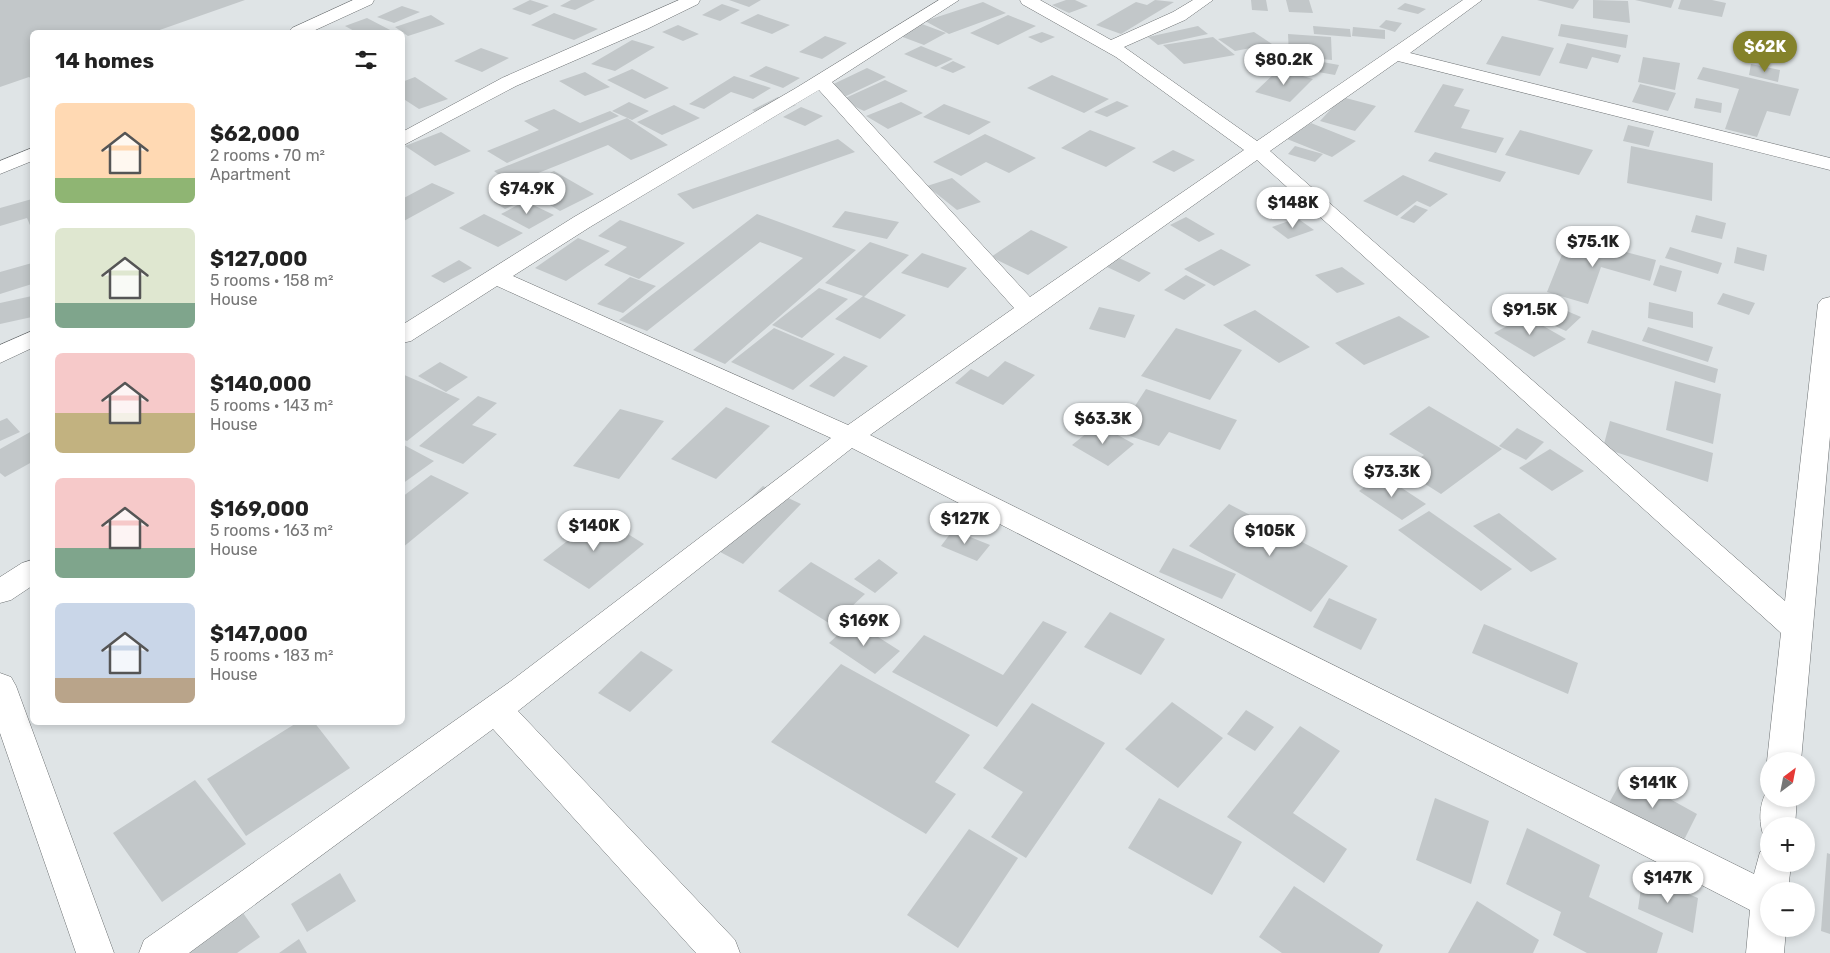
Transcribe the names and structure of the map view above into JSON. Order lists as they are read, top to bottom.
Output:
{
  "north": "top right",
  "page": {
    "heading": "14 homes",
    "price": [
      "$62K",
      "$80.2K",
      "$74.9K",
      "$148K",
      "$75.1K",
      "$91.5K",
      "$63.3K",
      "$73.3K",
      "$127K",
      "$140K",
      "$105K",
      "$169K",
      "$141K",
      "$147K"
    ],
    "list": [
      {
        "name": "$62,000",
        "note": "2 rooms · 70 m² · Apartment"
      },
      {
        "name": "$127,000",
        "note": "5 rooms · 158 m² · House"
      },
      {
        "name": "$140,000",
        "note": "5 rooms · 143 m² · House"
      },
      {
        "name": "$169,000",
        "note": "5 rooms · 163 m² · House"
      },
      {
        "name": "$147,000",
        "note": "5 rooms · 183 m² · House"
      }
    ],
    "map_buttons": ["+", "−"]
  }
}
